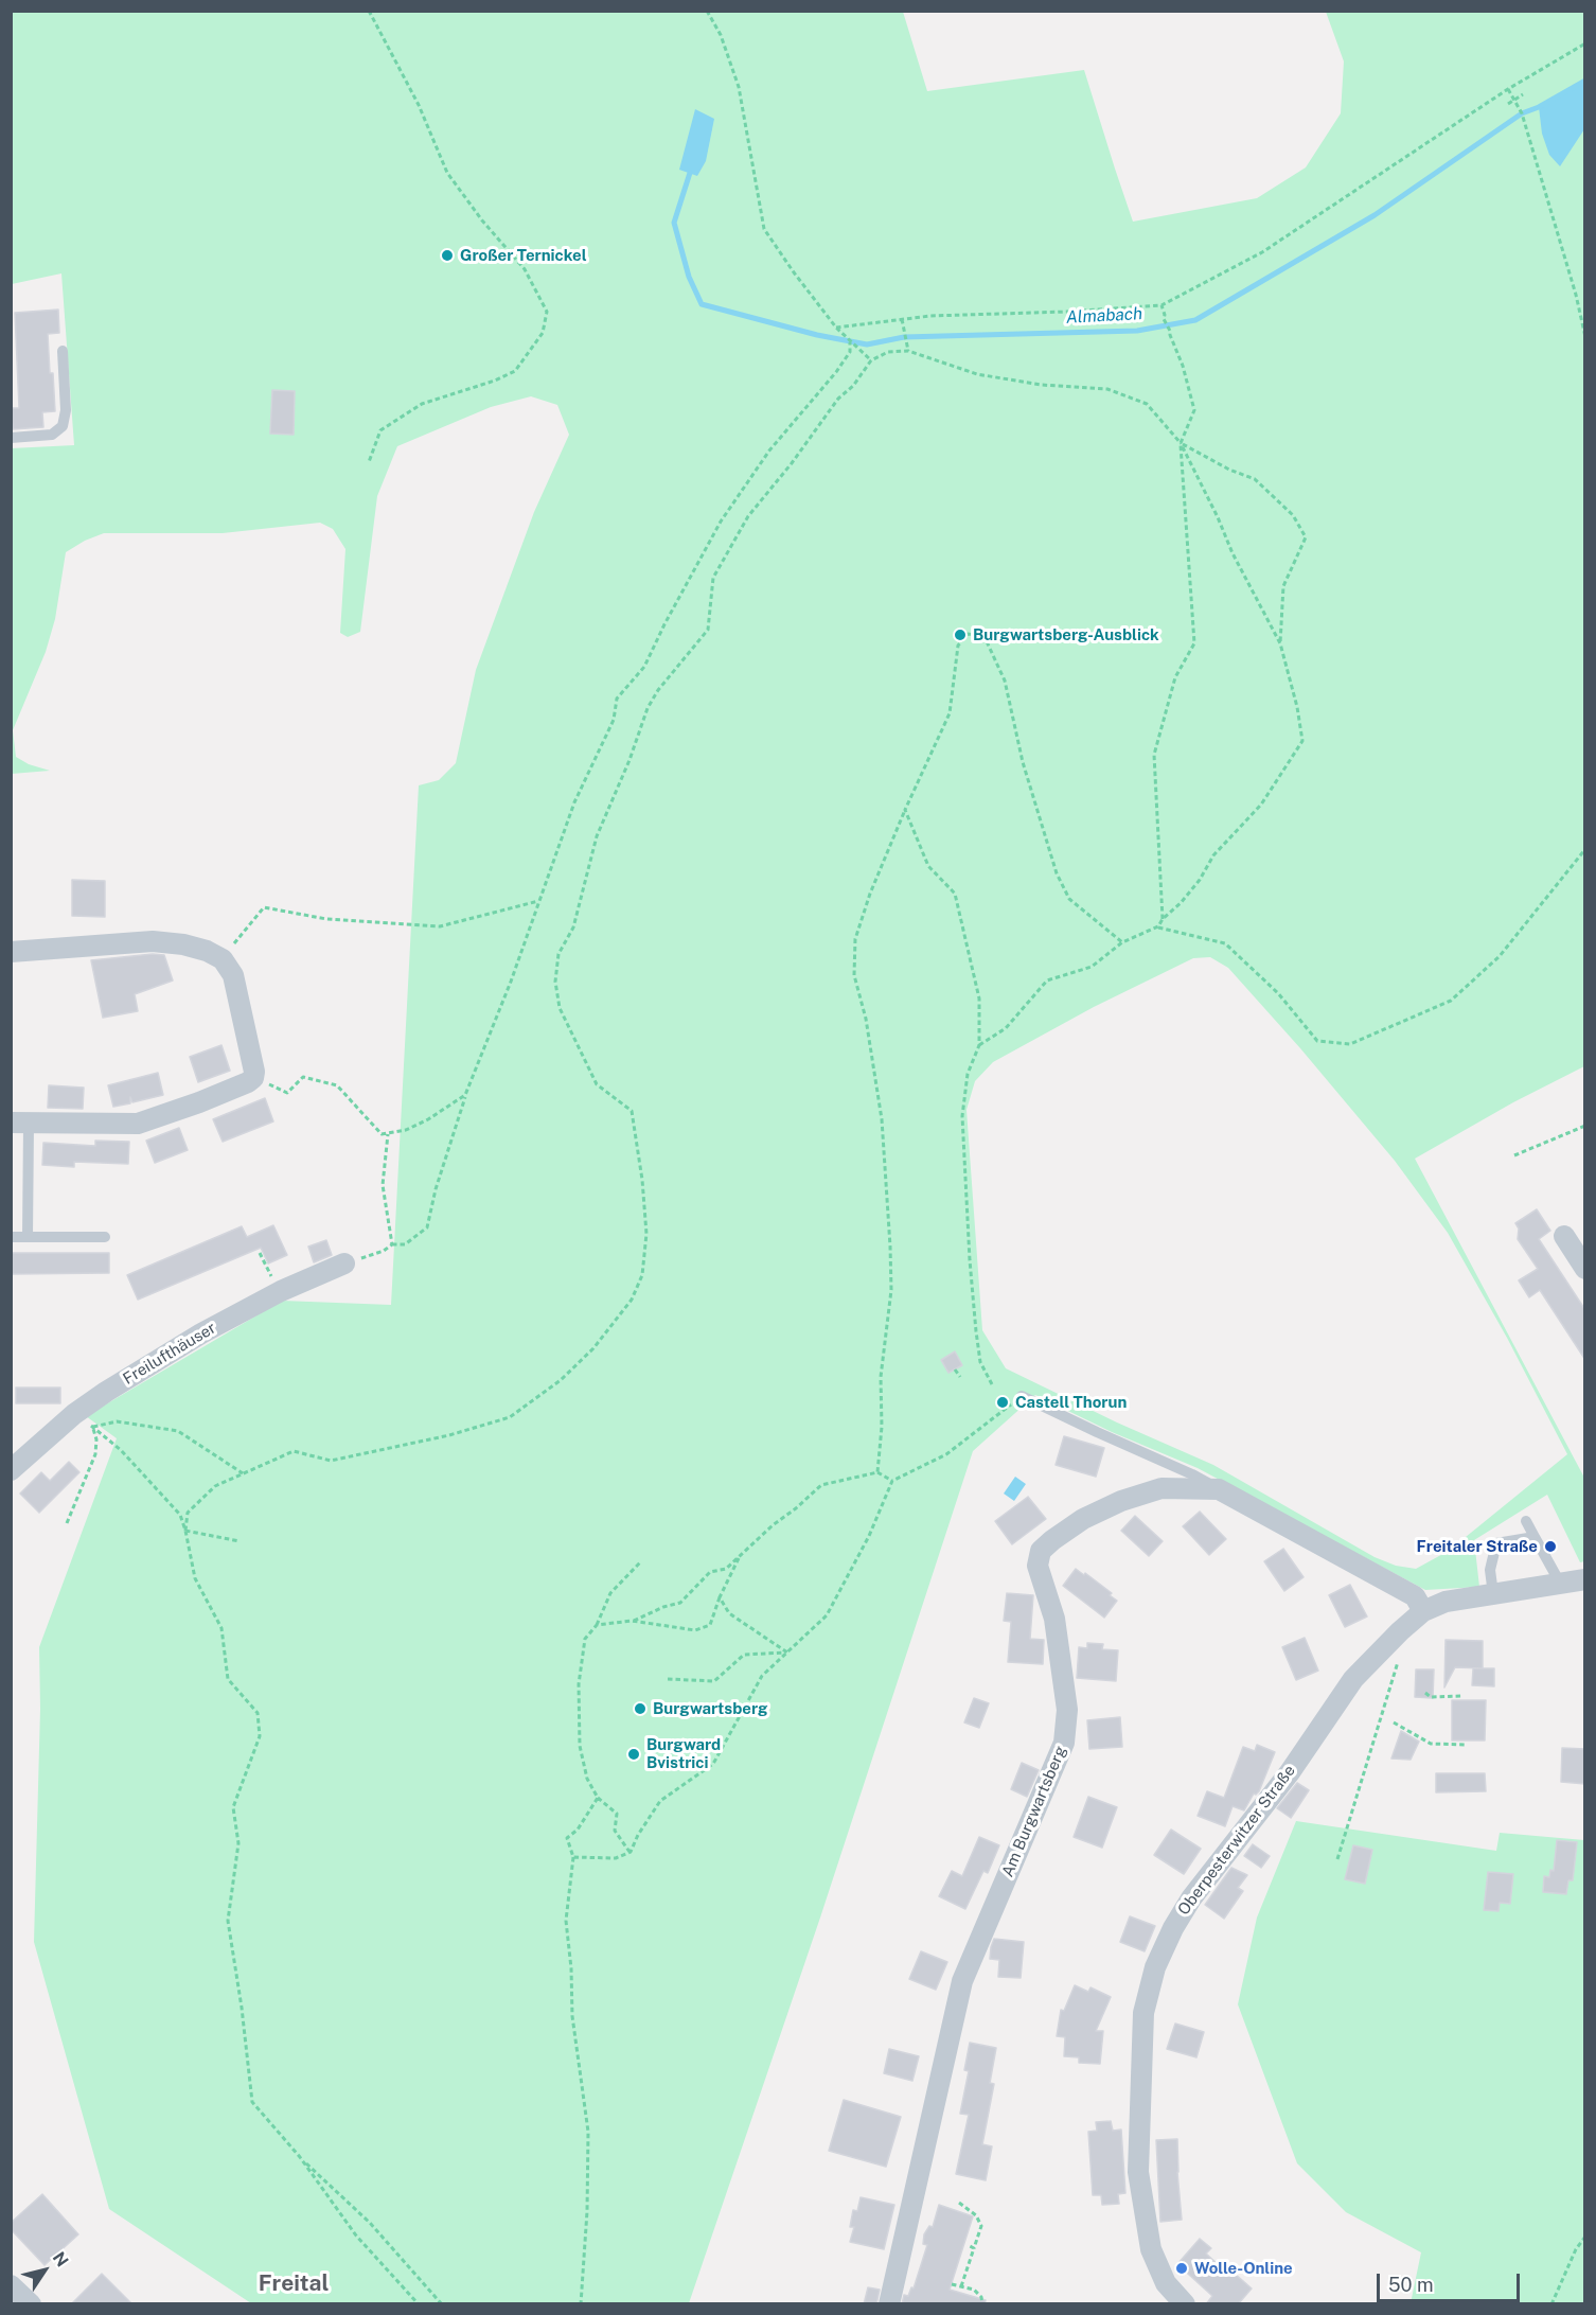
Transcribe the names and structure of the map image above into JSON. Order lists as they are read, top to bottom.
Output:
{
  "streets": {
    "street": ["Freilufthäuser", "Am Burgwartsberg", "Oberpesterwitzer Straße"]
  },
  "crossings": [
    ["Am Burgwartsberg", "Oberpesterwitzer Straße"]
  ],
  "districts": ["Freital"],
  "water": ["Almabach"],
  "places": [
    "Großer Ternickel",
    "Burgwartsberg-Ausblick",
    "Castell Thorun",
    "Freitaler Straße",
    "Burgwartsberg",
    "Burgward Bvistrici",
    "Wolle-Online"
  ],
  "scale_bar": "50 m",
  "north": "top right"
}
